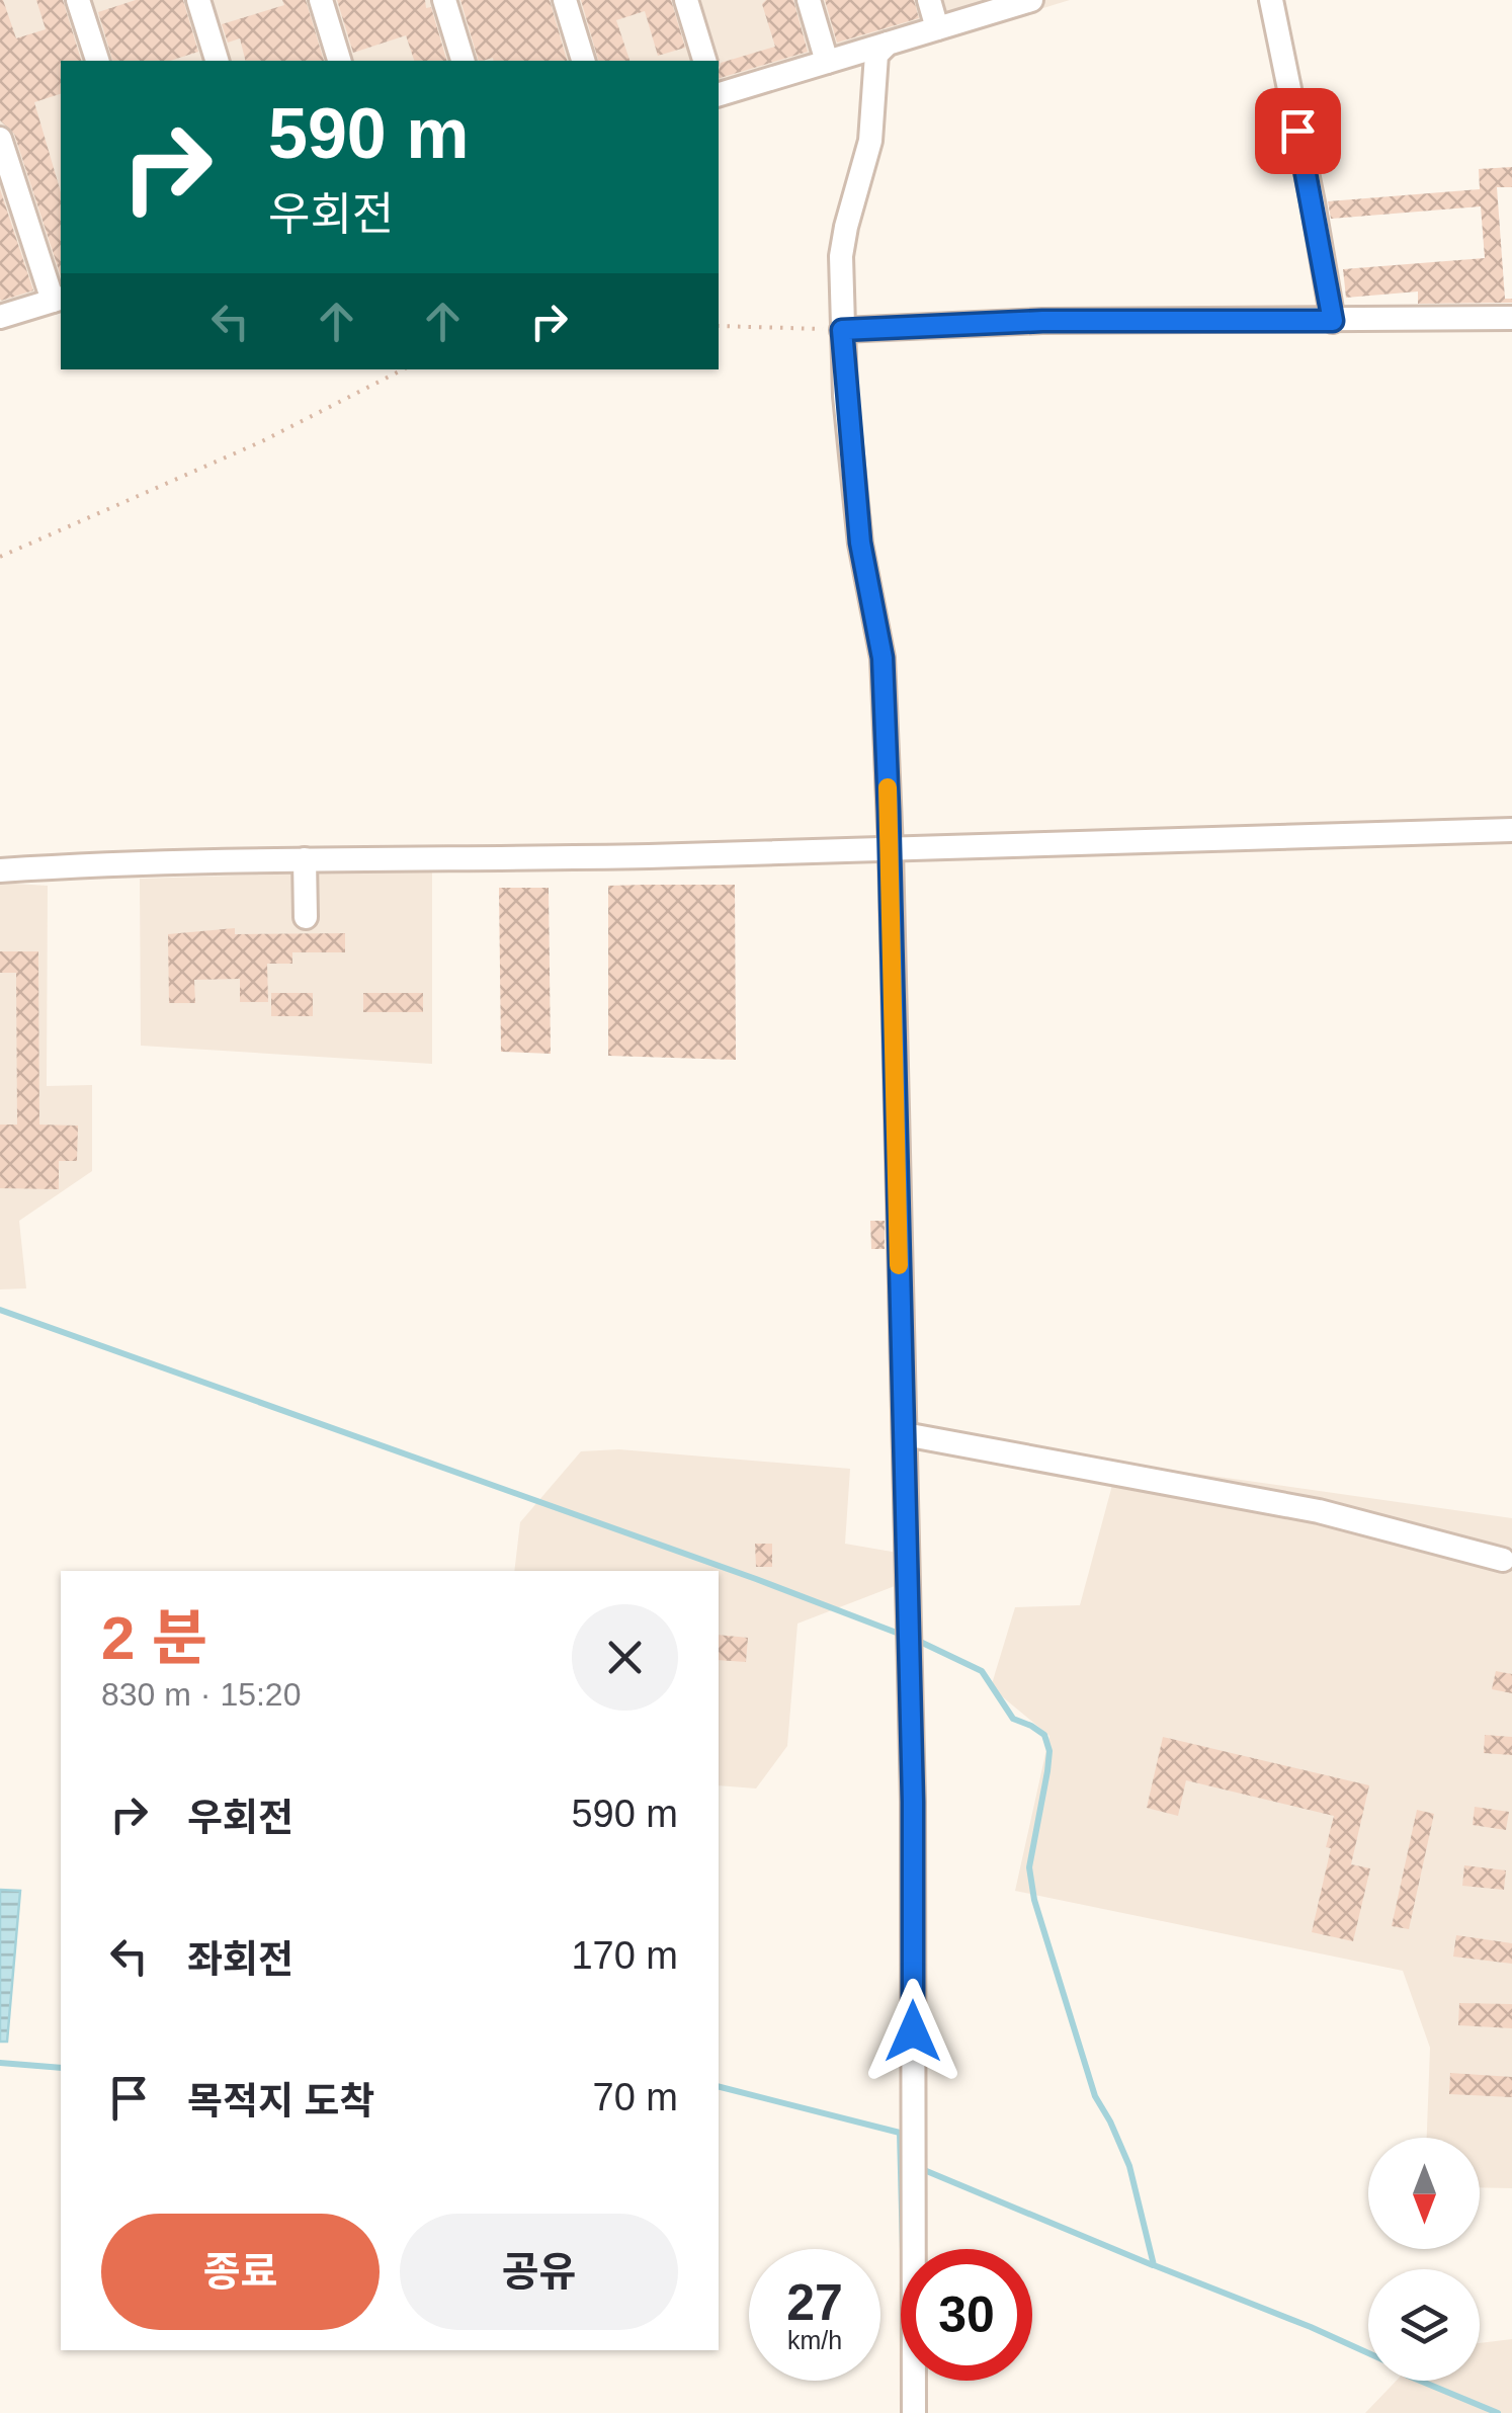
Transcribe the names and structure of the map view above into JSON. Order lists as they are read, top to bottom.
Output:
{
  "north": "bottom",
  "page": {
    "turn": ["590 m", "우회전"],
    "heading": ["2 분", "830 m · 15:20"],
    "list": [
      {
        "name": "우회전",
        "value": "590 m"
      },
      {
        "name": "좌회전",
        "value": "170 m"
      },
      {
        "name": "목적지 도착",
        "value": "70 m"
      }
    ],
    "buttons": ["종료", "공유"],
    "speed": "27 km/h",
    "limit": "30"
  }
}
